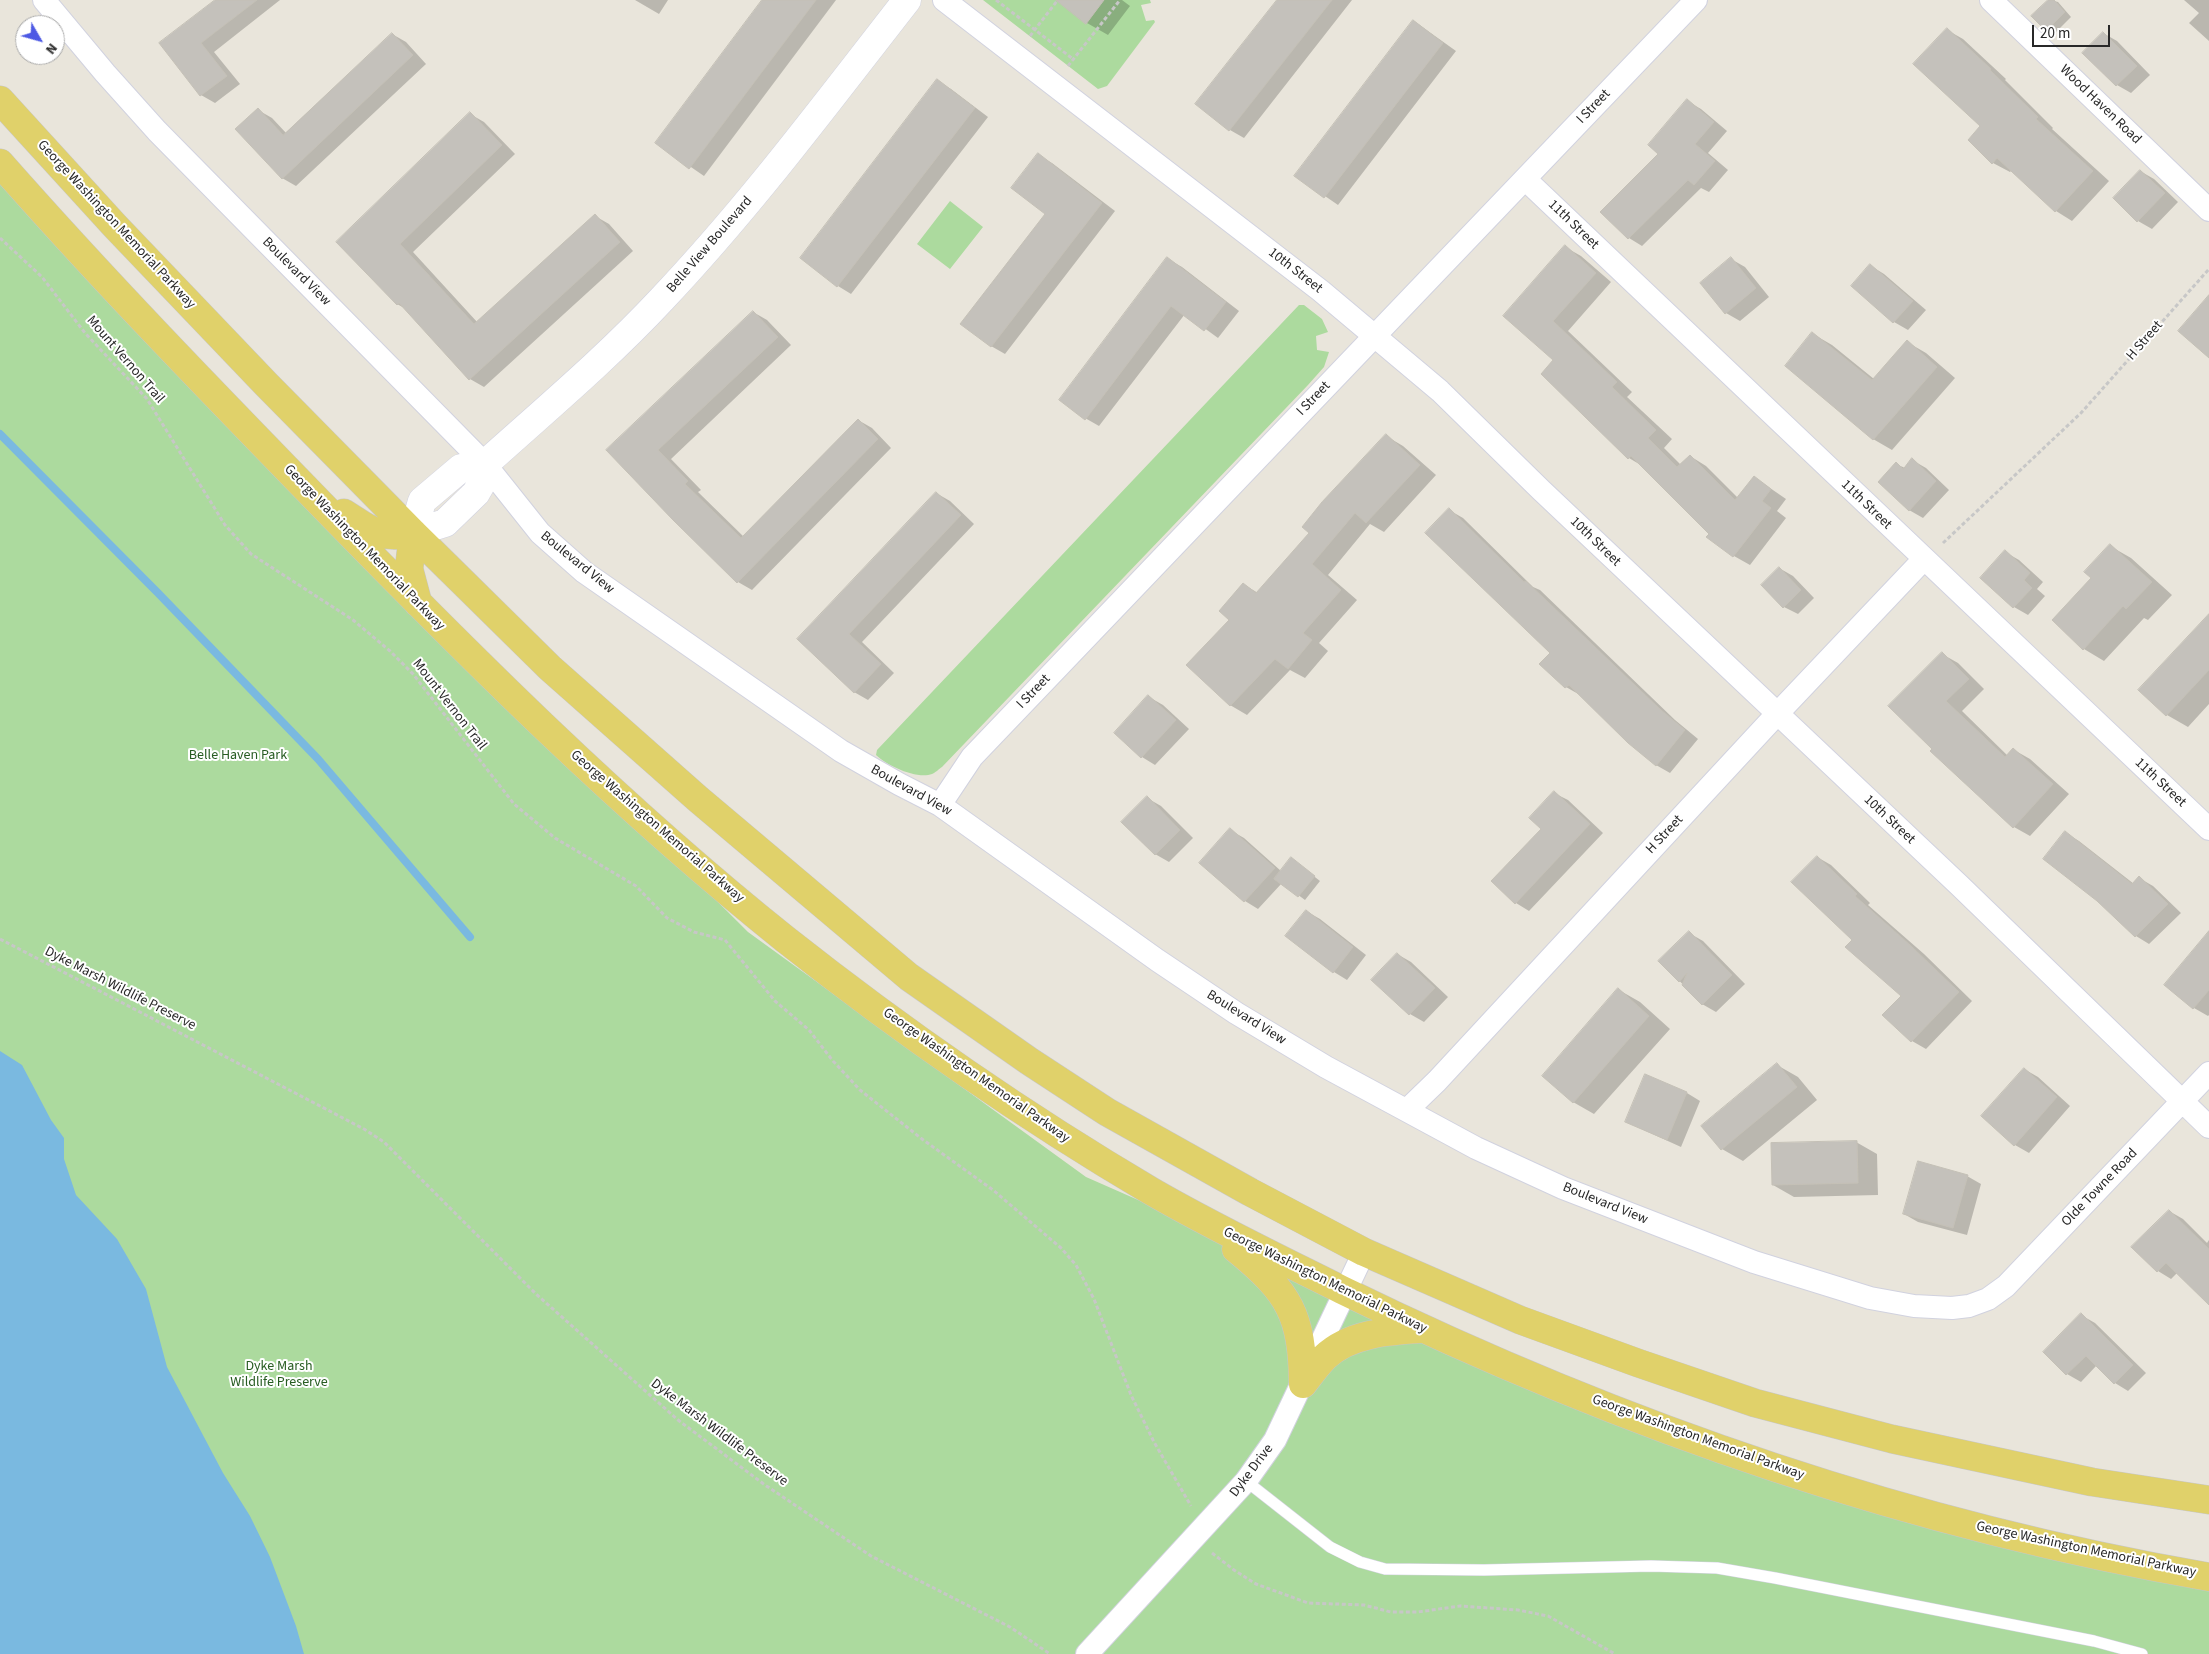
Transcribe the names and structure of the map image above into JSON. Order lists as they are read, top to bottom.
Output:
{
  "streets": {
    "main road": ["George Washington Memorial Parkway", "Belle View Boulevard"],
    "street": [
      "Wood Haven Road",
      "I Street",
      "11th Street",
      "10th Street",
      "Boulevard View",
      "H Street",
      "Olde Towne Road",
      "Dyke Drive"
    ],
    "path": ["Mount Vernon Trail", "Dyke Marsh Wildlife Preserve"]
  },
  "crossings": [
    ["I Street", "11th Street"],
    ["I Street", "10th Street"],
    ["I Street", "Boulevard View"],
    ["George Washington Memorial Parkway", "Dyke Drive"],
    ["11th Street", "H Street"],
    ["Belle View Boulevard", "Boulevard View"],
    ["10th Street", "H Street"],
    ["10th Street", "Olde Towne Road"],
    ["Boulevard View", "H Street"],
    ["Boulevard View", "Olde Towne Road"]
  ],
  "parks": ["Belle Haven Park", "Dyke Marsh Wildlife Preserve"],
  "scale_bar": "20 m",
  "north": "bottom right"
}
